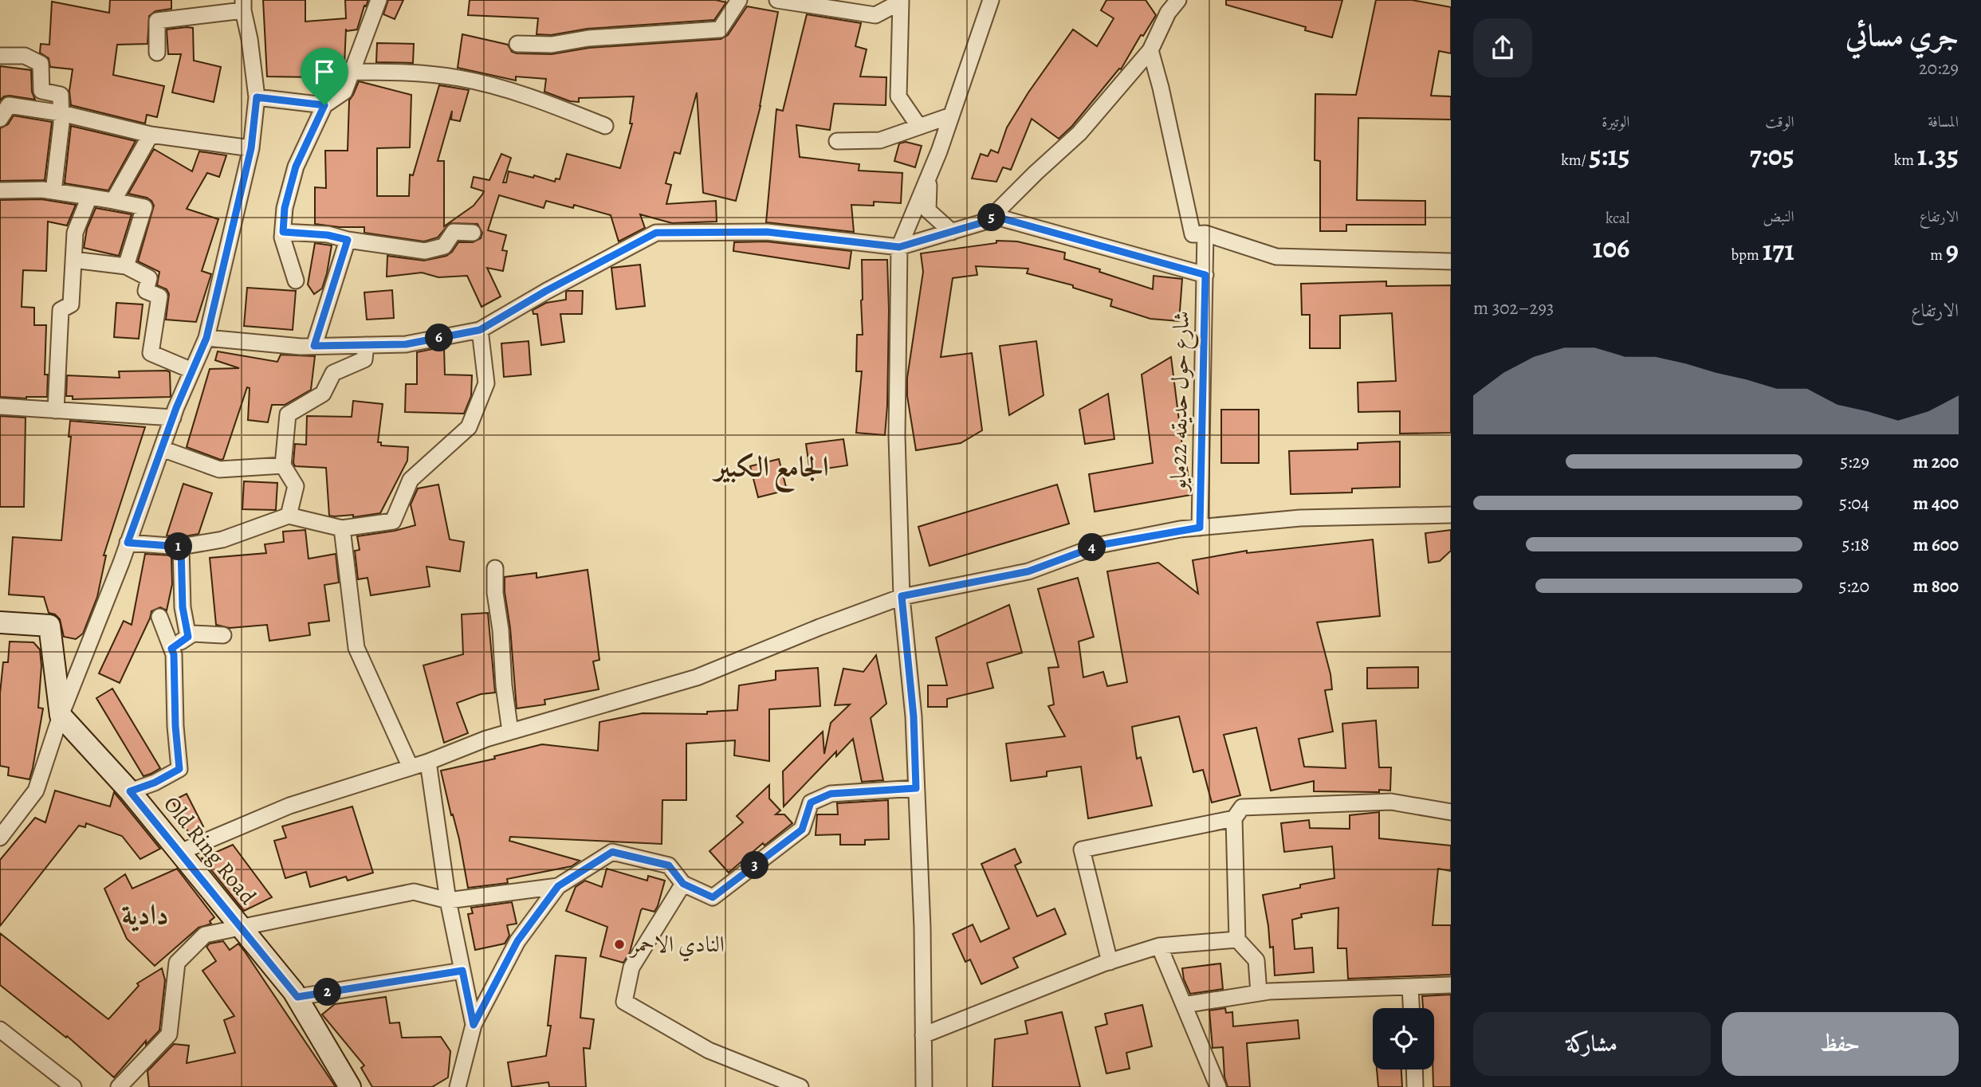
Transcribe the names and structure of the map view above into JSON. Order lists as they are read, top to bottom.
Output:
{
  "streets": {
    "street": ["شارع حول حديقه 22مايو", "Old Ring Road"]
  },
  "districts": ["الجامع الكبير", "دادية"],
  "places": ["النادي الاحمر"],
  "page": {
    "heading": ["جري مسائي", "20:29"],
    "stats": [
      ["المسافة", "1.35 km"],
      ["الوقت", "7:05"],
      ["الوتيرة", "5:15 /km"],
      ["الارتفاع", "9 m"],
      ["النبض", "171 bpm"],
      ["kcal", "106"]
    ],
    "pins": [
      "5",
      "6",
      "1",
      "4",
      "3",
      "2"
    ],
    "chart": ["الارتفاع", "293–302 m"],
    "list": [
      {
        "name": "200 m",
        "note": "5:29"
      },
      {
        "name": "400 m",
        "note": "5:04"
      },
      {
        "name": "600 m",
        "note": "5:18"
      },
      {
        "name": "800 m",
        "note": "5:20"
      }
    ],
    "buttons": ["حفظ", "مشاركة"]
  }
}
